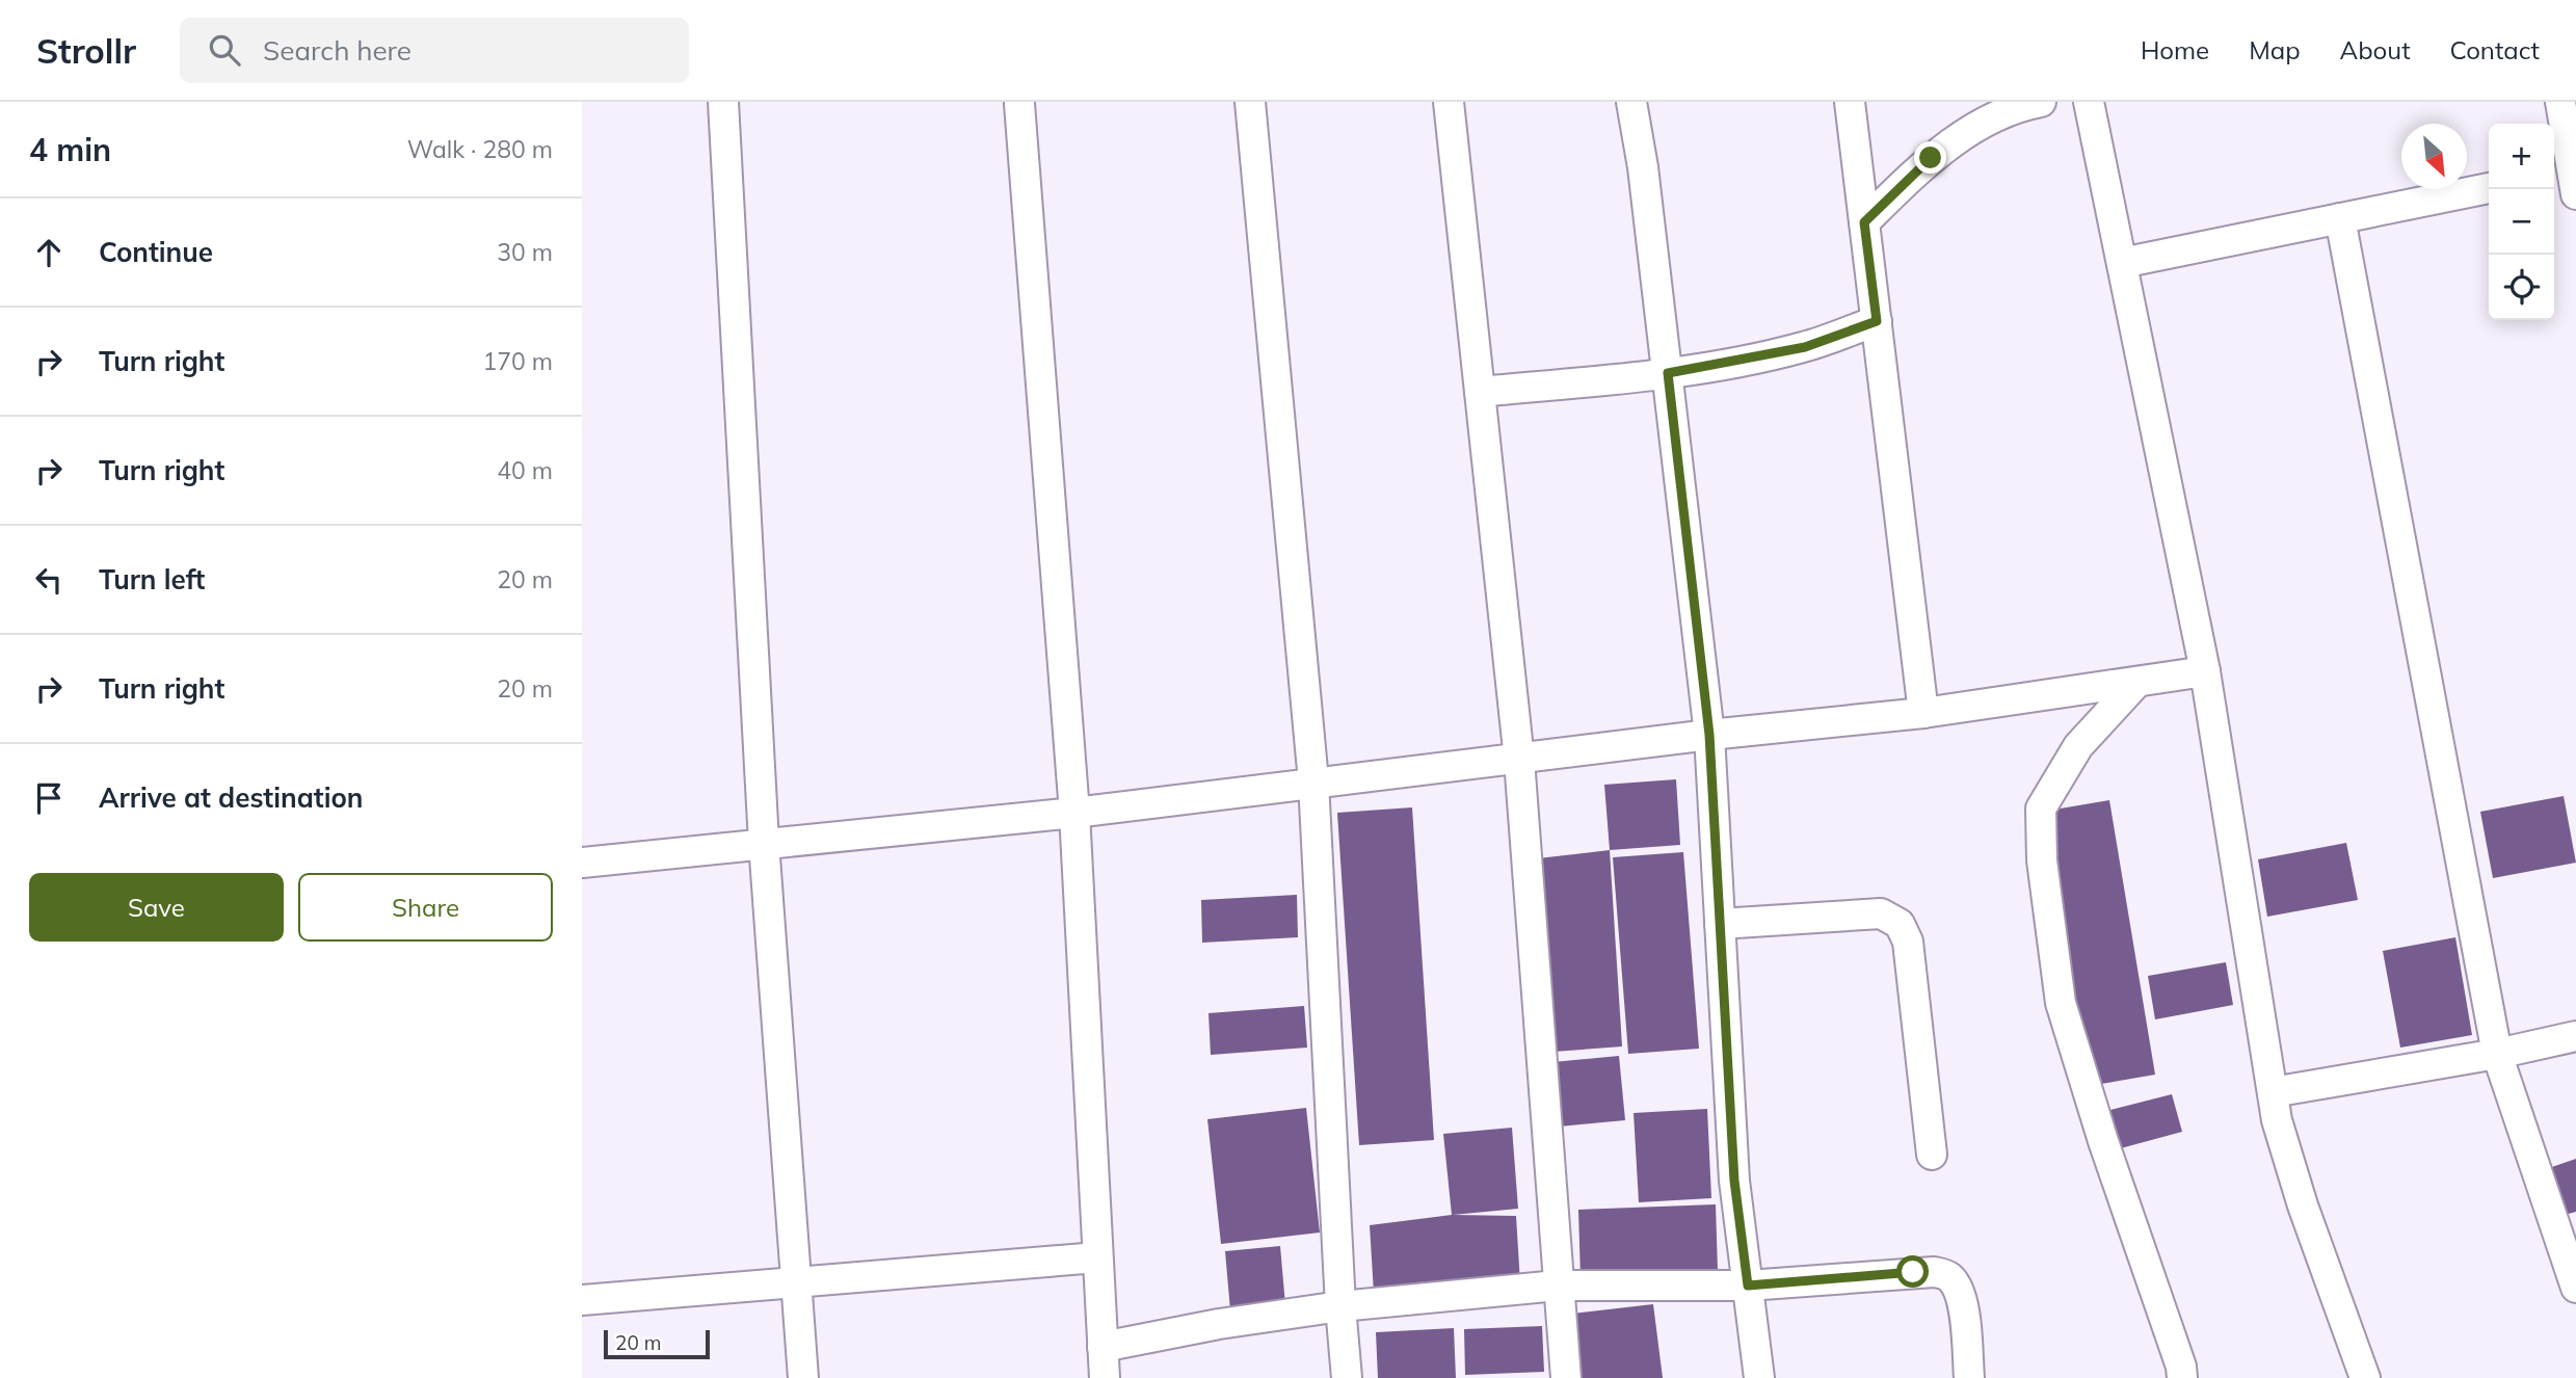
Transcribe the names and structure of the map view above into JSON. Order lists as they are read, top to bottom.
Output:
{
  "scale_bar": "20 m",
  "north": "bottom right",
  "page": {
    "header": "Strollr",
    "search": "Search here",
    "nav": [
      "Home",
      "Map",
      "About",
      "Contact"
    ],
    "heading": ["4 min", "Walk · 280 m"],
    "map_buttons": ["+", "−"],
    "list": [
      ["Continue", "30 m"],
      ["Turn right", "170 m"],
      ["Turn right", "40 m"],
      ["Turn left", "20 m"],
      ["Turn right", "20 m"],
      "Arrive at destination"
    ],
    "buttons": ["Save", "Share"],
    "scale": "20 m"
  }
}
